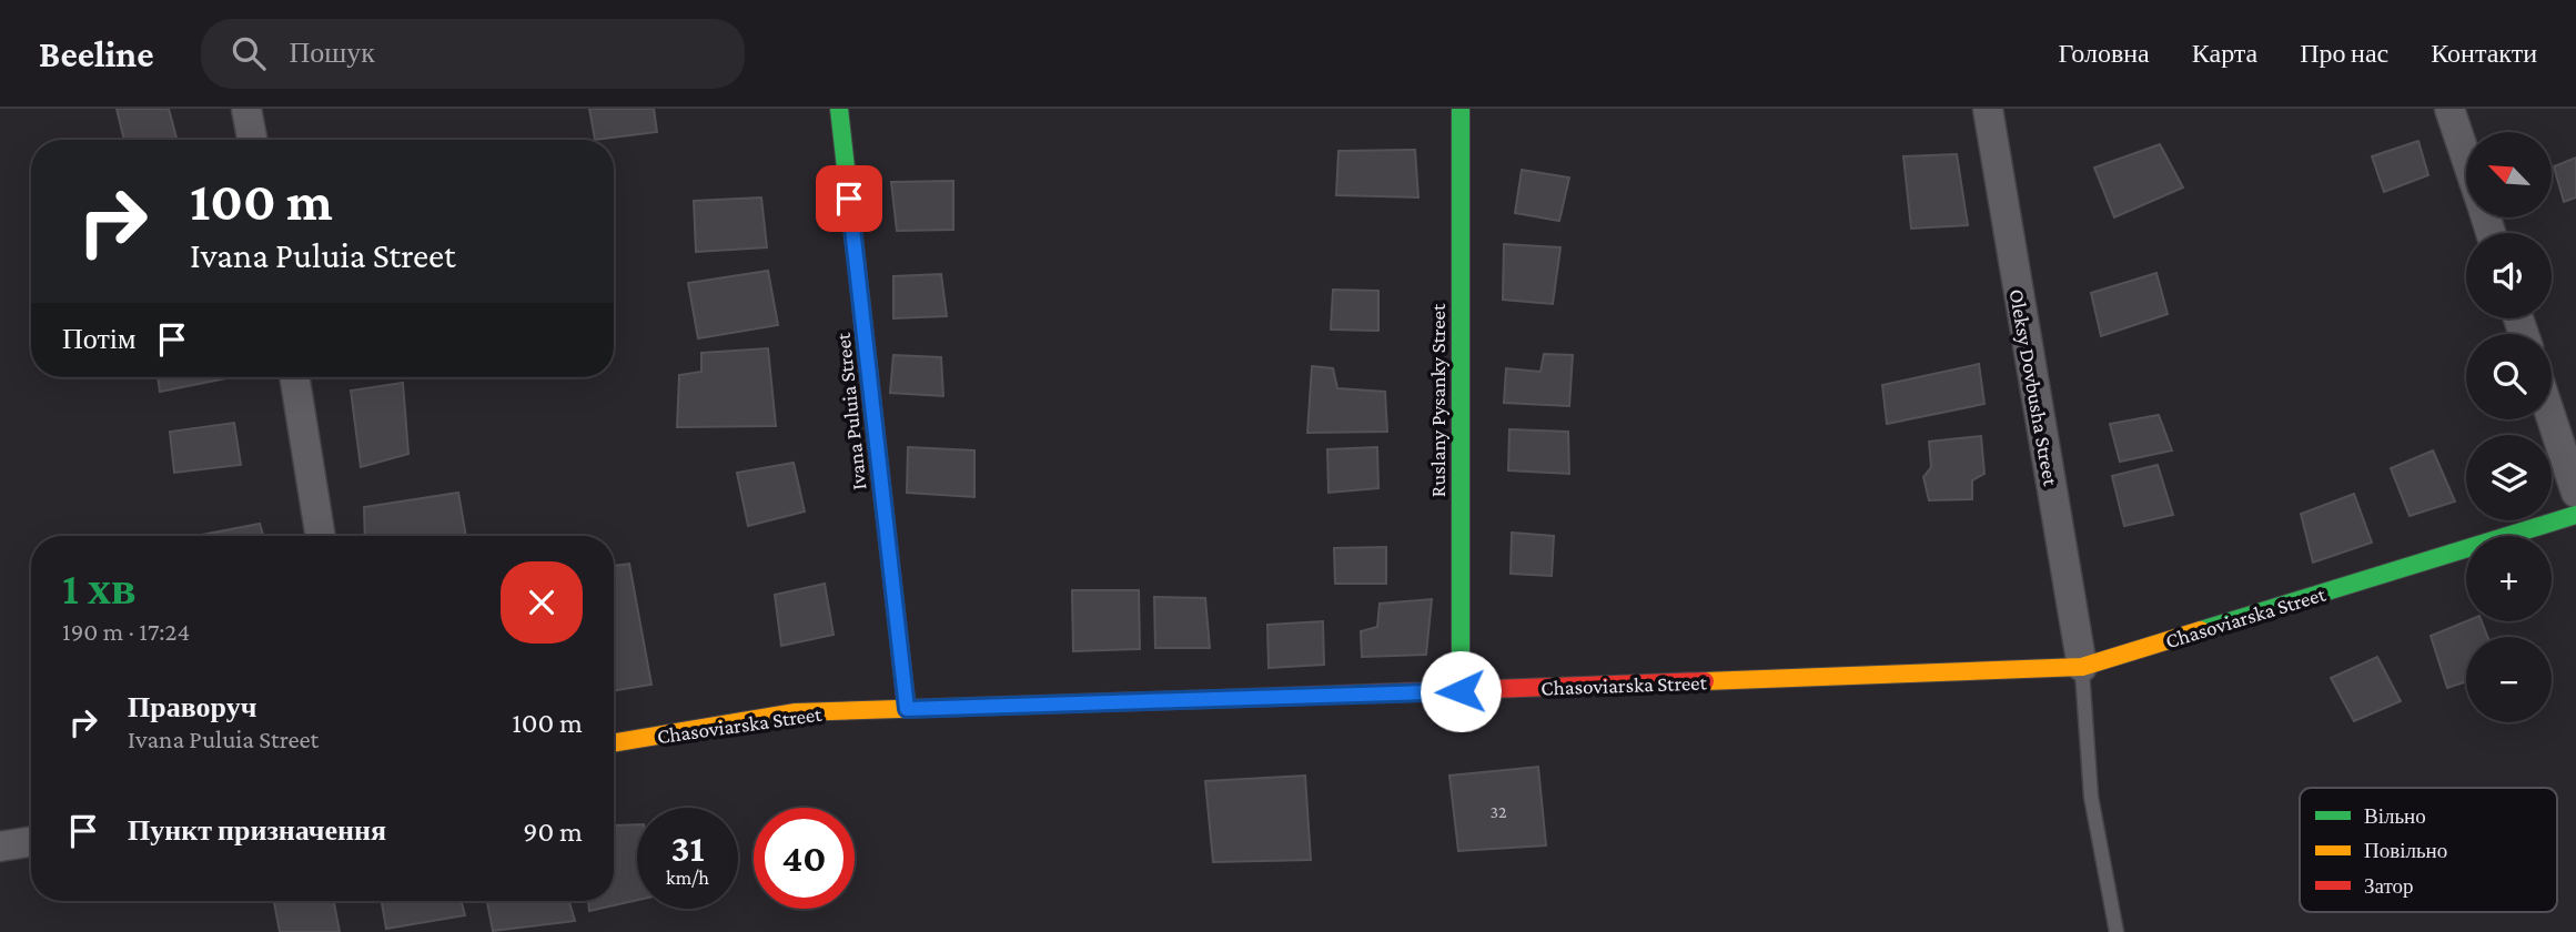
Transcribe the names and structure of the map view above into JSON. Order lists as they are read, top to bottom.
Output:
{
  "streets": {
    "street": [
      "Oleksy Dovbusha Street",
      "Ruslany Pysanky Street",
      "Ivana Puluia Street",
      "Chasoviarska Street"
    ]
  },
  "crossings": [
    ["Oleksy Dovbusha Street", "Chasoviarska Street"],
    ["Ruslany Pysanky Street", "Chasoviarska Street"],
    ["Ivana Puluia Street", "Chasoviarska Street"]
  ],
  "house_numbers": ["32"],
  "legend": ["Вільно", "Повільно", "Затор"],
  "north": "top left",
  "page": {
    "header": "Beeline",
    "search": "Пошук",
    "nav": [
      "Головна",
      "Карта",
      "Про нас",
      "Контакти"
    ],
    "map_buttons": ["+", "−"],
    "turn": ["100 m", "Ivana Puluia Street"],
    "then": "Потім",
    "heading": ["1 хв", "190 m · 17:24"],
    "list": [
      {
        "name": "Праворуч",
        "note": "Ivana Puluia Street",
        "value": "100 m"
      },
      {
        "name": "Пункт призначення",
        "value": "90 m"
      }
    ],
    "speed": "31 km/h",
    "limit": "40"
  }
}
